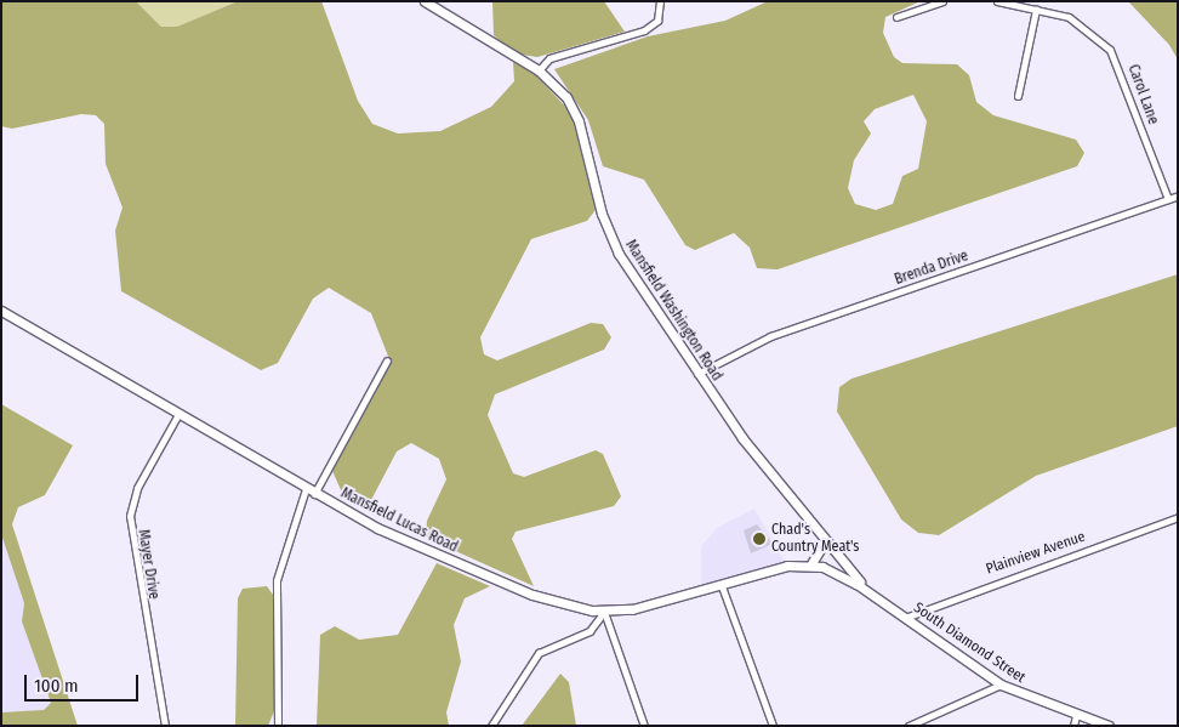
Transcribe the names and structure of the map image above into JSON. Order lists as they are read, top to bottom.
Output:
{
  "streets": {
    "street": [
      "Carol Lane",
      "Brenda Drive",
      "Mansfield Washington Road",
      "Mansfield Lucas Road",
      "Plainview Avenue",
      "Mayer Drive",
      "South Diamond Street"
    ]
  },
  "crossings": [
    ["Carol Lane", "Brenda Drive"],
    ["Brenda Drive", "Mansfield Washington Road"],
    ["Mansfield Washington Road", "South Diamond Street"],
    ["Mansfield Lucas Road", "Mayer Drive"],
    ["Mansfield Lucas Road", "South Diamond Street"],
    ["Plainview Avenue", "South Diamond Street"]
  ],
  "places": ["Chad's Country Meat's"],
  "scale_bar": "100 m"
}
